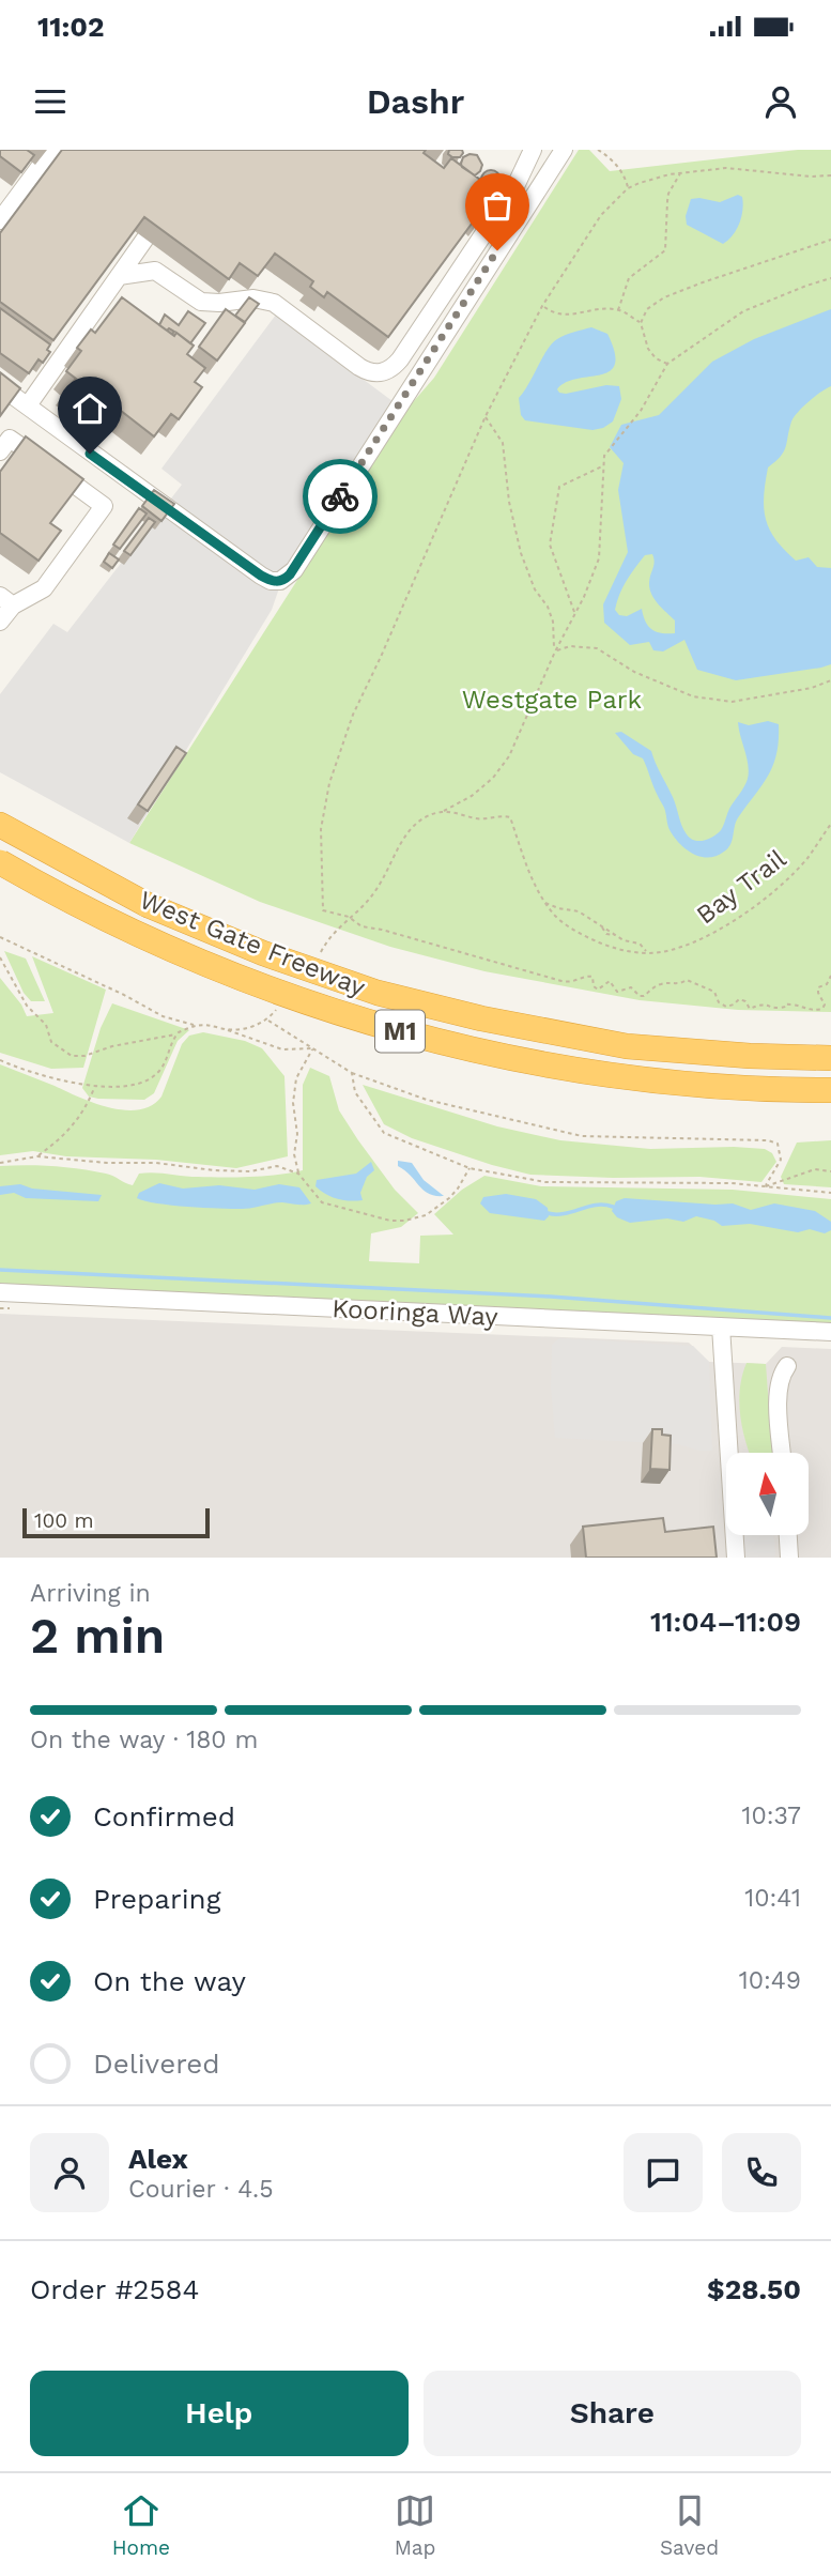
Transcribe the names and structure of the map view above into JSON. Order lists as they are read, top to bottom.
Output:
{
  "streets": {
    "highway": ["West Gate Freeway", "M1"],
    "street": ["Kooringa Way"],
    "path": ["Bay Trail"]
  },
  "parks": ["Westgate Park"],
  "scale_bar": "100 m",
  "north": "top",
  "page": {
    "status": "11:02",
    "header": "Dashr",
    "scale": "100 m",
    "heading": ["2 min", "Arriving in", "11:04–11:09"],
    "panel": [
      "Alex",
      "Courier · 4.5",
      "Order #2584",
      "$28.50"
    ],
    "bar": "On the way · 180 m",
    "list": [
      ["Confirmed", "10:37"],
      ["Preparing", "10:41"],
      ["On the way", "10:49"],
      "Delivered"
    ],
    "buttons": ["Help", "Share"],
    "tabs": ["Home", "Map", "Saved"]
  }
}
